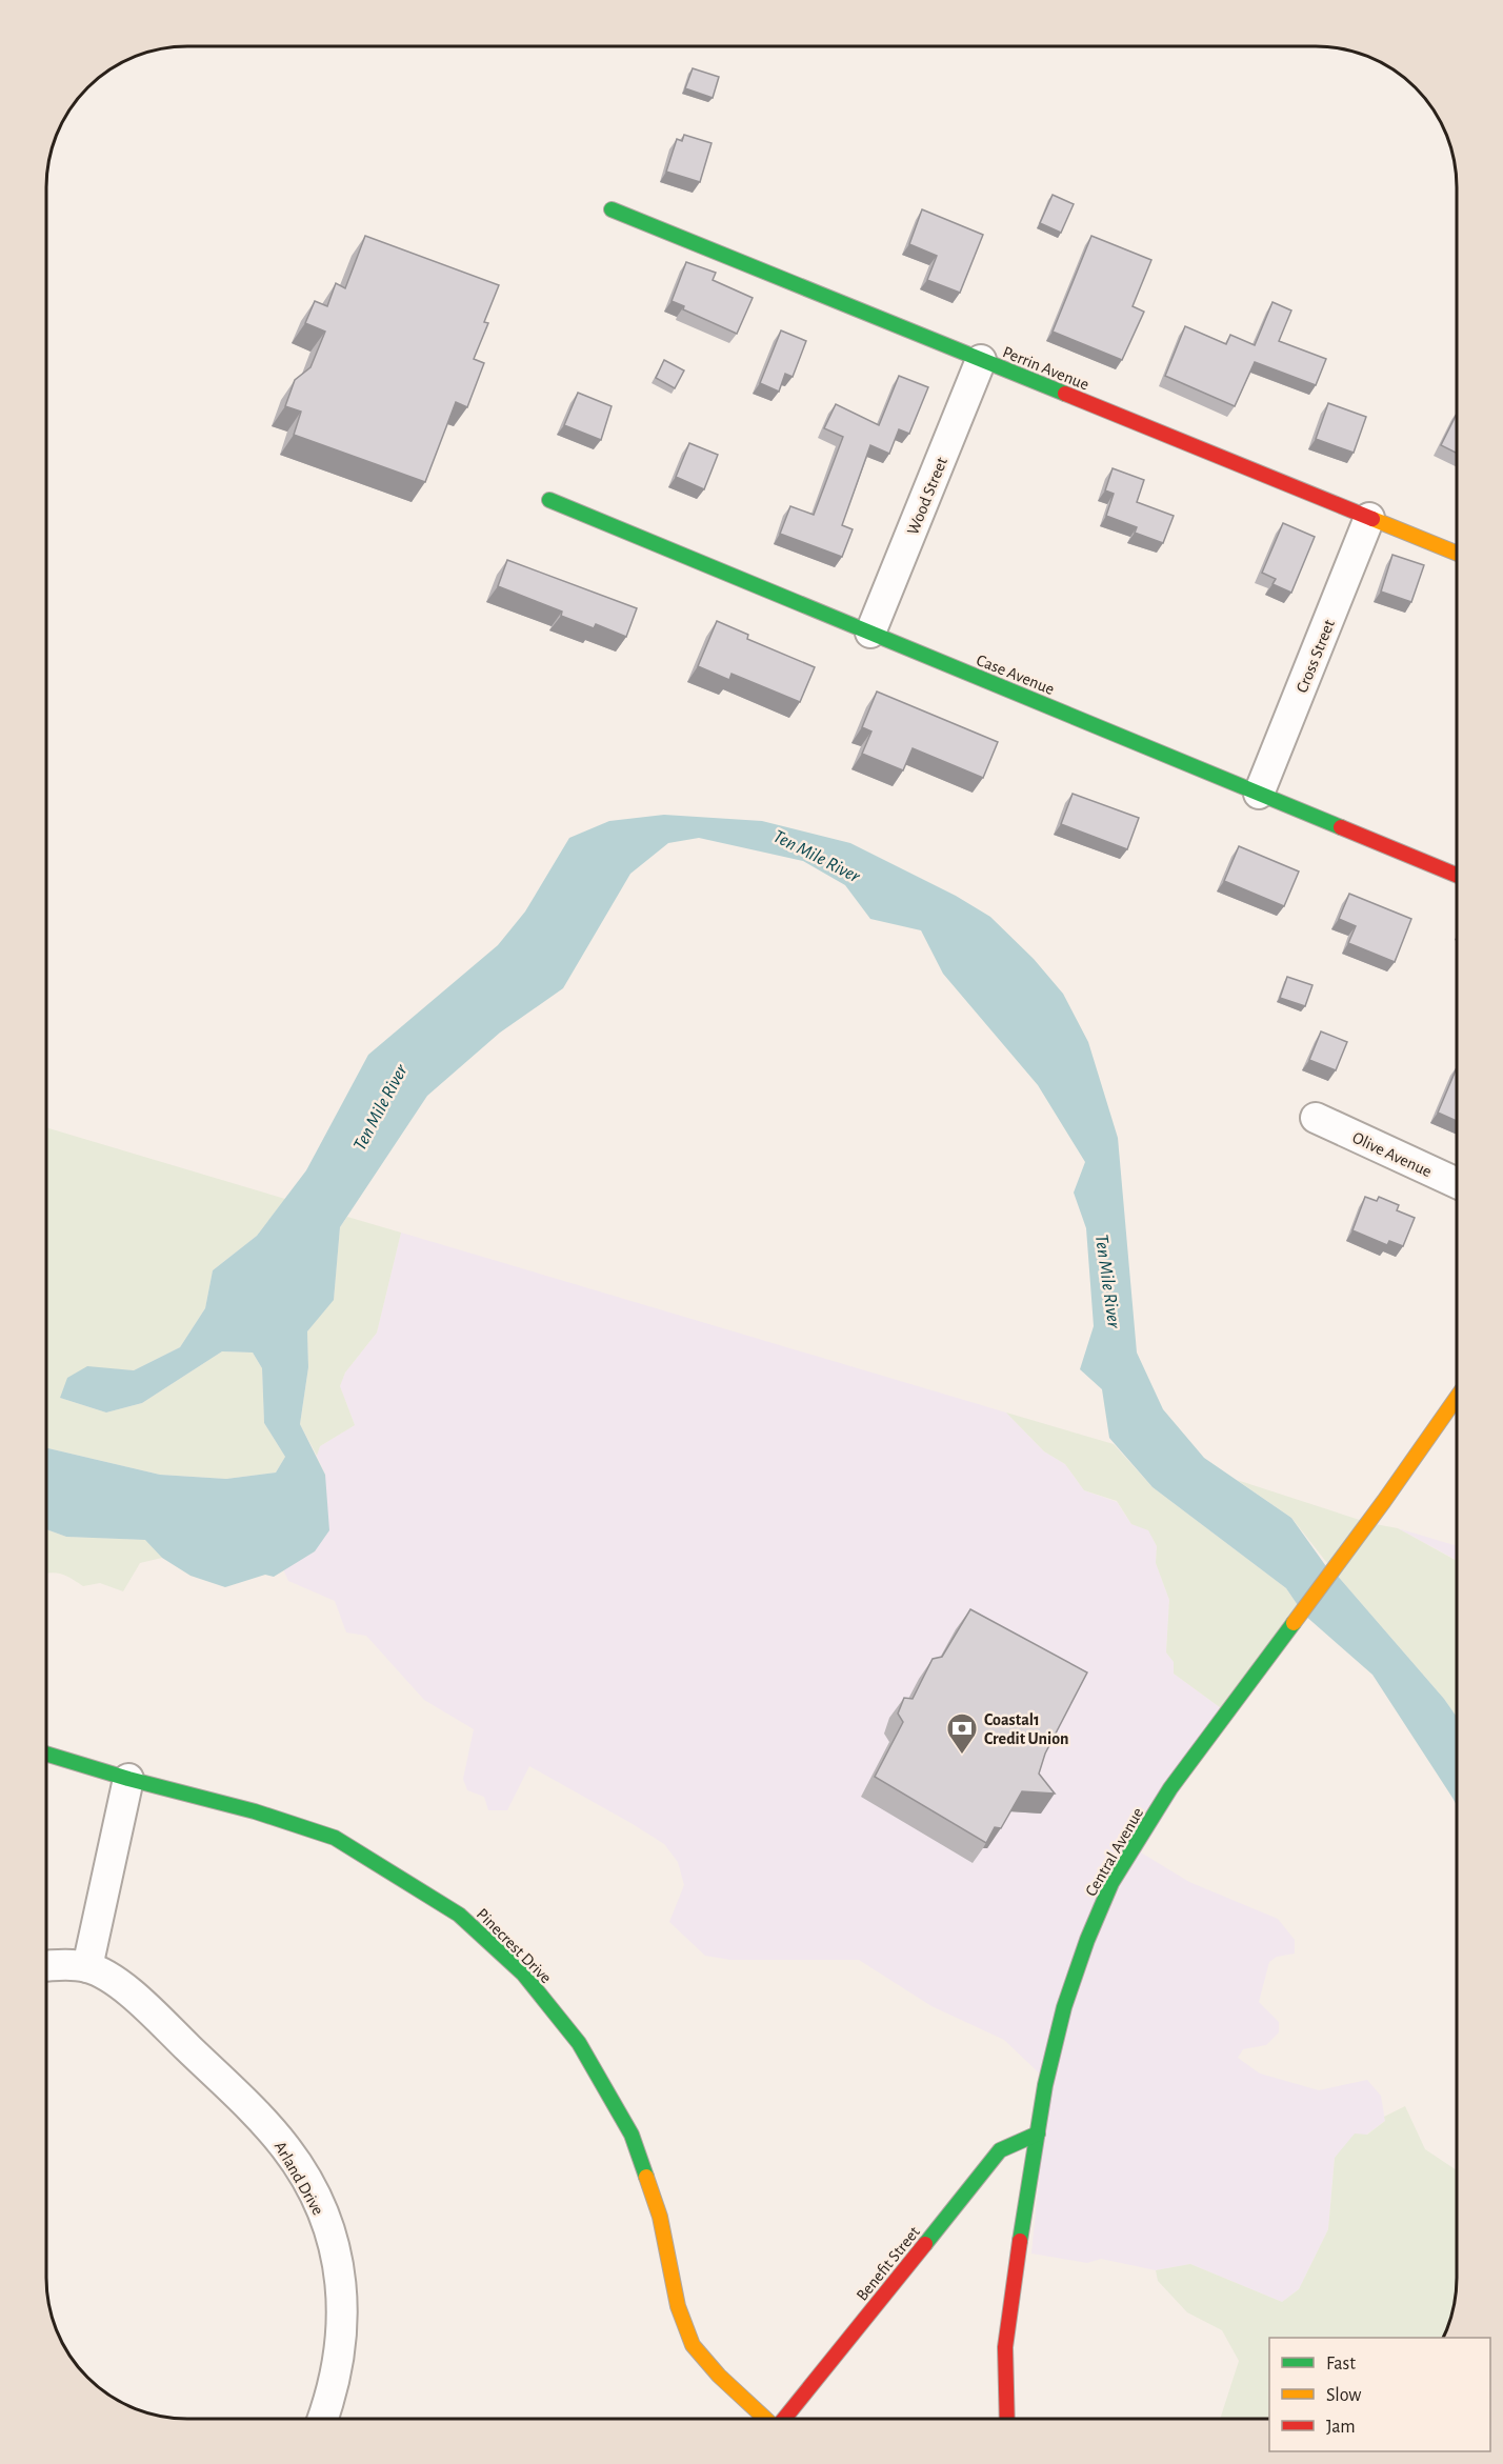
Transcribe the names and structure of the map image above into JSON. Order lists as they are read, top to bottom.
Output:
{
  "streets": {
    "street": [
      "Perrin Avenue",
      "Wood Street",
      "Cross Street",
      "Case Avenue",
      "Olive Avenue",
      "Central Avenue",
      "Pinecrest Drive",
      "Arland Drive",
      "Benefit Street"
    ]
  },
  "crossings": [
    ["Perrin Avenue", "Wood Street"],
    ["Perrin Avenue", "Cross Street"],
    ["Wood Street", "Case Avenue"],
    ["Cross Street", "Case Avenue"],
    ["Central Avenue", "Benefit Street"]
  ],
  "water": ["Ten Mile River"],
  "places": {
    "bank": ["Coastal1 Credit Union"]
  },
  "legend": ["Fast", "Slow", "Jam"]
}
